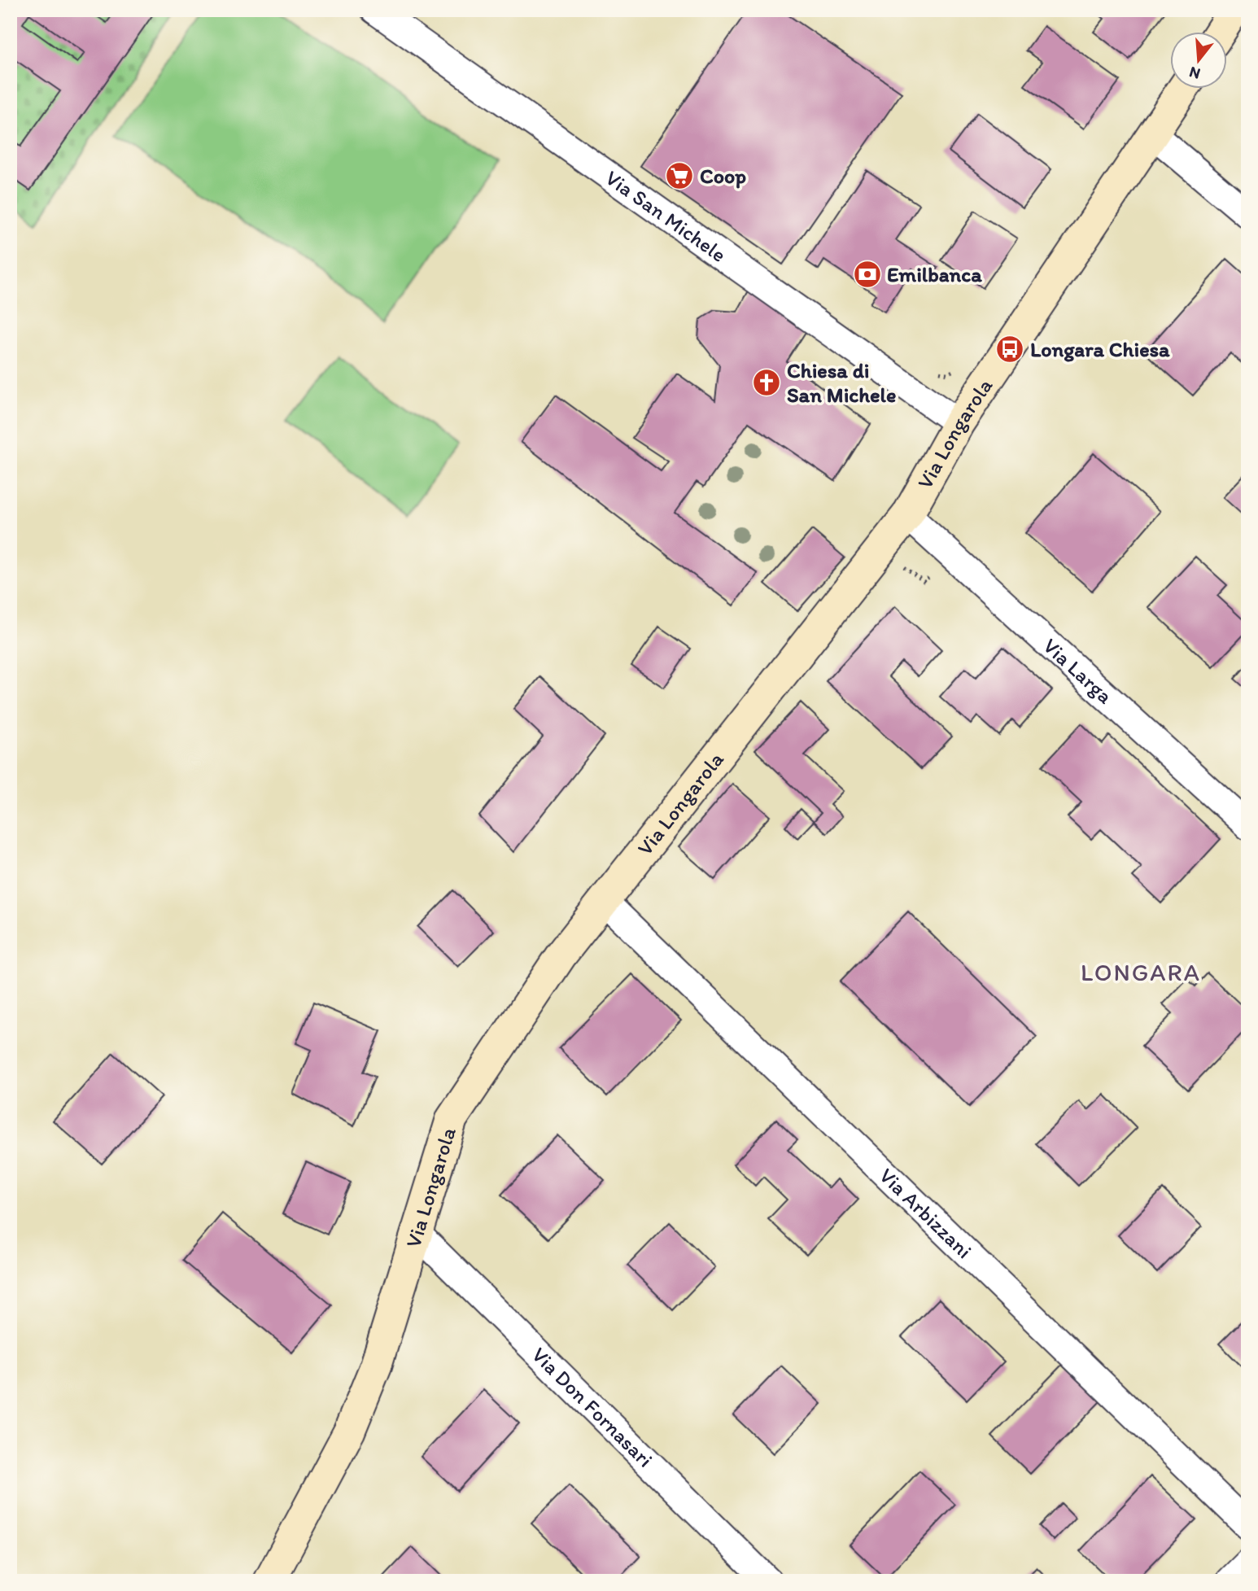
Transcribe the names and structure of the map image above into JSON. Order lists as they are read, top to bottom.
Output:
{
  "streets": {
    "street": [
      "Via San Michele",
      "Via Longarola",
      "Via Larga",
      "Via Arbizzani",
      "Via Don Fornasari"
    ]
  },
  "crossings": [
    ["Via San Michele", "Via Longarola"],
    ["Via Longarola", "Via Larga"],
    ["Via Longarola", "Via Arbizzani"],
    ["Via Longarola", "Via Don Fornasari"]
  ],
  "districts": ["LONGARA"],
  "places": {
    "supermarket": ["Coop"],
    "bank": ["Emilbanca"],
    "bus stop": ["Longara Chiesa"],
    "church": ["Chiesa di San Michele"]
  },
  "north": "bottom"
}
